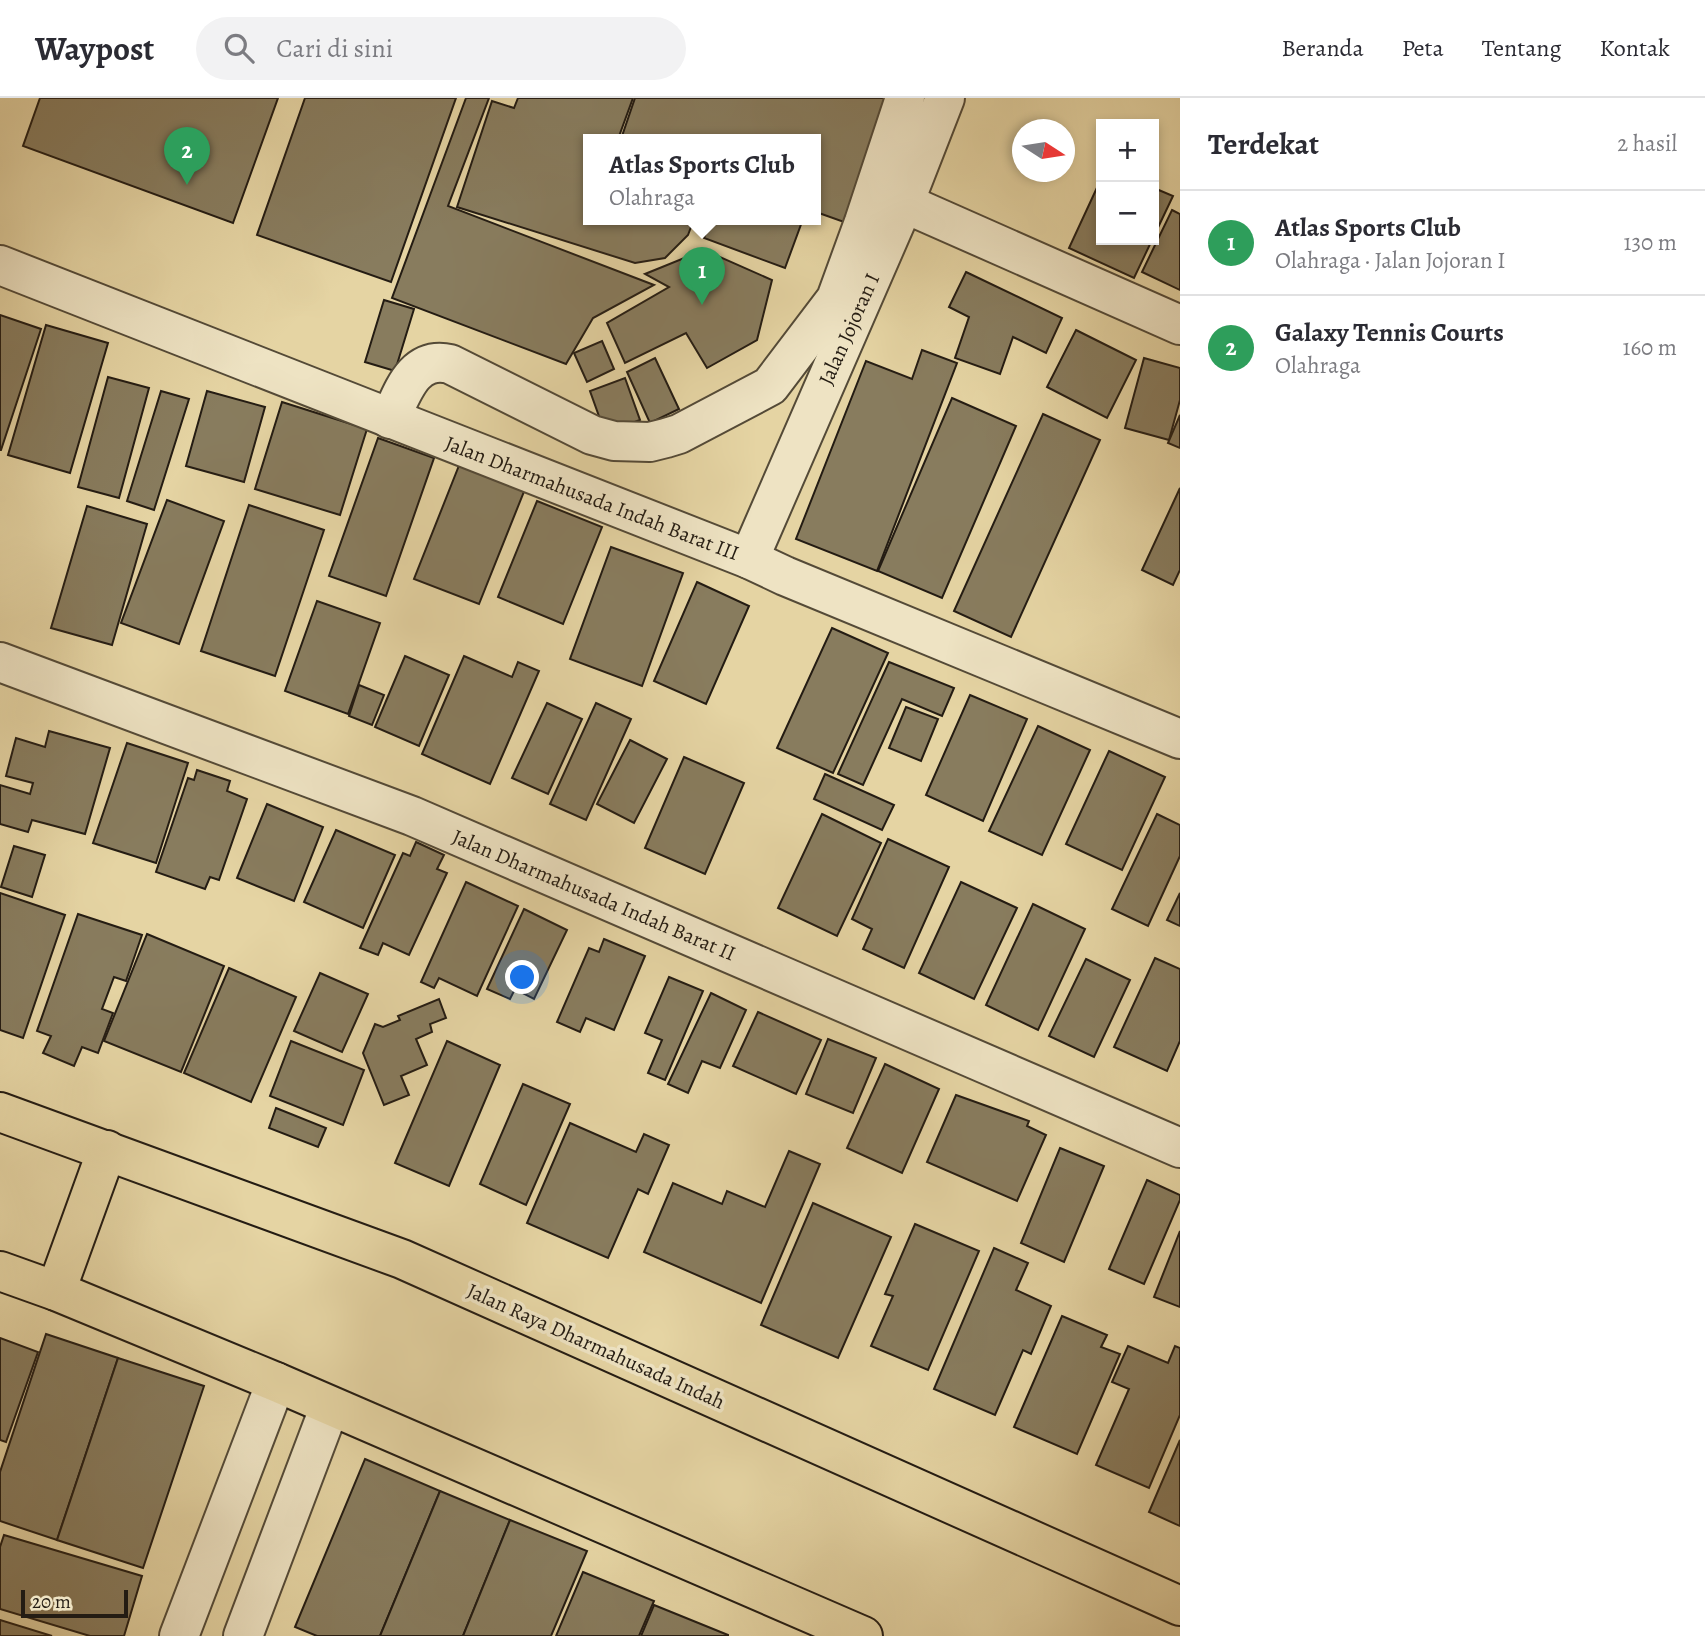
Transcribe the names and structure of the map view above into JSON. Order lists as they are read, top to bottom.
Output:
{
  "streets": {
    "main road": ["Jalan Raya Dharmahusada Indah"],
    "street": ["Jalan Jojoran I", "Jalan Dharmahusada Indah Barat III", "Jalan Dharmahusada Indah Barat II"]
  },
  "crossings": [
    ["Jalan Jojoran I", "Jalan Dharmahusada Indah Barat III"]
  ],
  "scale_bar": "20 m",
  "north": "right",
  "page": {
    "header": "Waypost",
    "search": "Cari di sini",
    "nav": [
      "Beranda",
      "Peta",
      "Tentang",
      "Kontak"
    ],
    "heading": ["Terdekat", "2 hasil"],
    "map_buttons": ["+", "−"],
    "pins": ["2", "1"],
    "popup": ["Atlas Sports Club", "Olahraga"],
    "list": [
      {
        "mark": "1",
        "name": "Atlas Sports Club",
        "note": "Olahraga · Jalan Jojoran I",
        "value": "130 m"
      },
      {
        "mark": "2",
        "name": "Galaxy Tennis Courts",
        "note": "Olahraga",
        "value": "160 m"
      }
    ],
    "scale": "20 m"
  }
}
